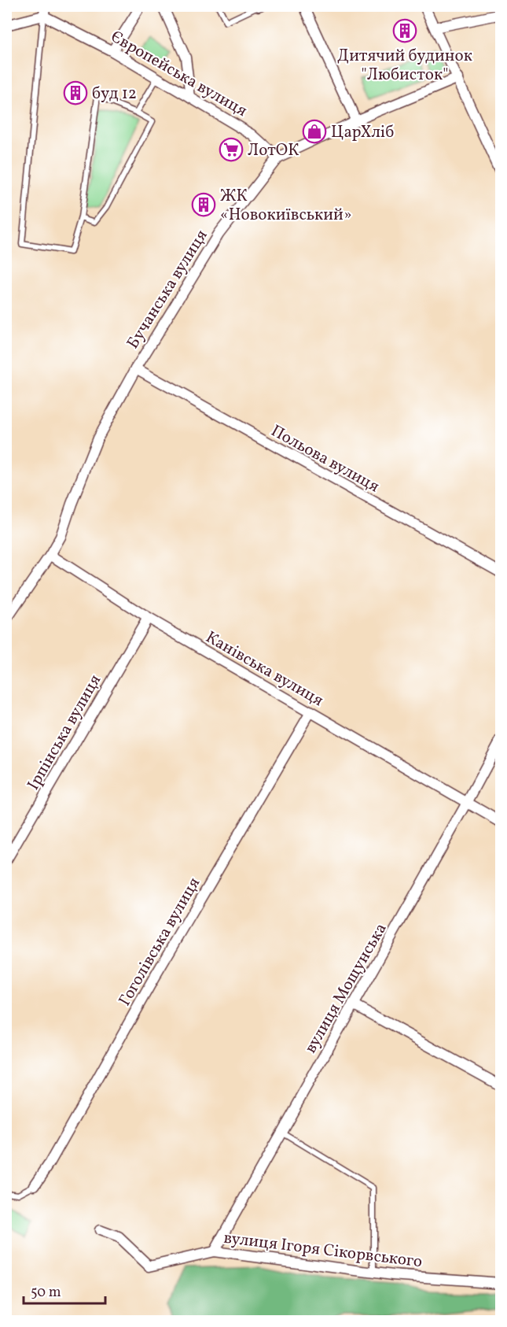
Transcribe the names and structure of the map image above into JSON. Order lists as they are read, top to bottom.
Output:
{
  "streets": {
    "street": [
      "Європейська вулиця",
      "Бучанська вулиця",
      "Польова вулиця",
      "Канівська вулиця",
      "Ірпінська вулиця",
      "Гоголівська вулиця",
      "вулиця Мощунська",
      "вулиця Ігоря Сікорвського"
    ]
  },
  "crossings": [
    ["Європейська вулиця", "Бучанська вулиця"],
    ["Бучанська вулиця", "Польова вулиця"],
    ["Бучанська вулиця", "Канівська вулиця"],
    ["Канівська вулиця", "Ірпінська вулиця"],
    ["Канівська вулиця", "Гоголівська вулиця"],
    ["Канівська вулиця", "вулиця Мощунська"],
    ["вулиця Мощунська", "вулиця Ігоря Сікорвського"]
  ],
  "places": {
    "building": ["Дитячий будинок \"Любисток\"", "буд 12", "ЖК «Новокиївський»"],
    "shop": ["ЦарХліб"],
    "supermarket": ["ЛотОК"]
  },
  "scale_bar": "50 m"
}
